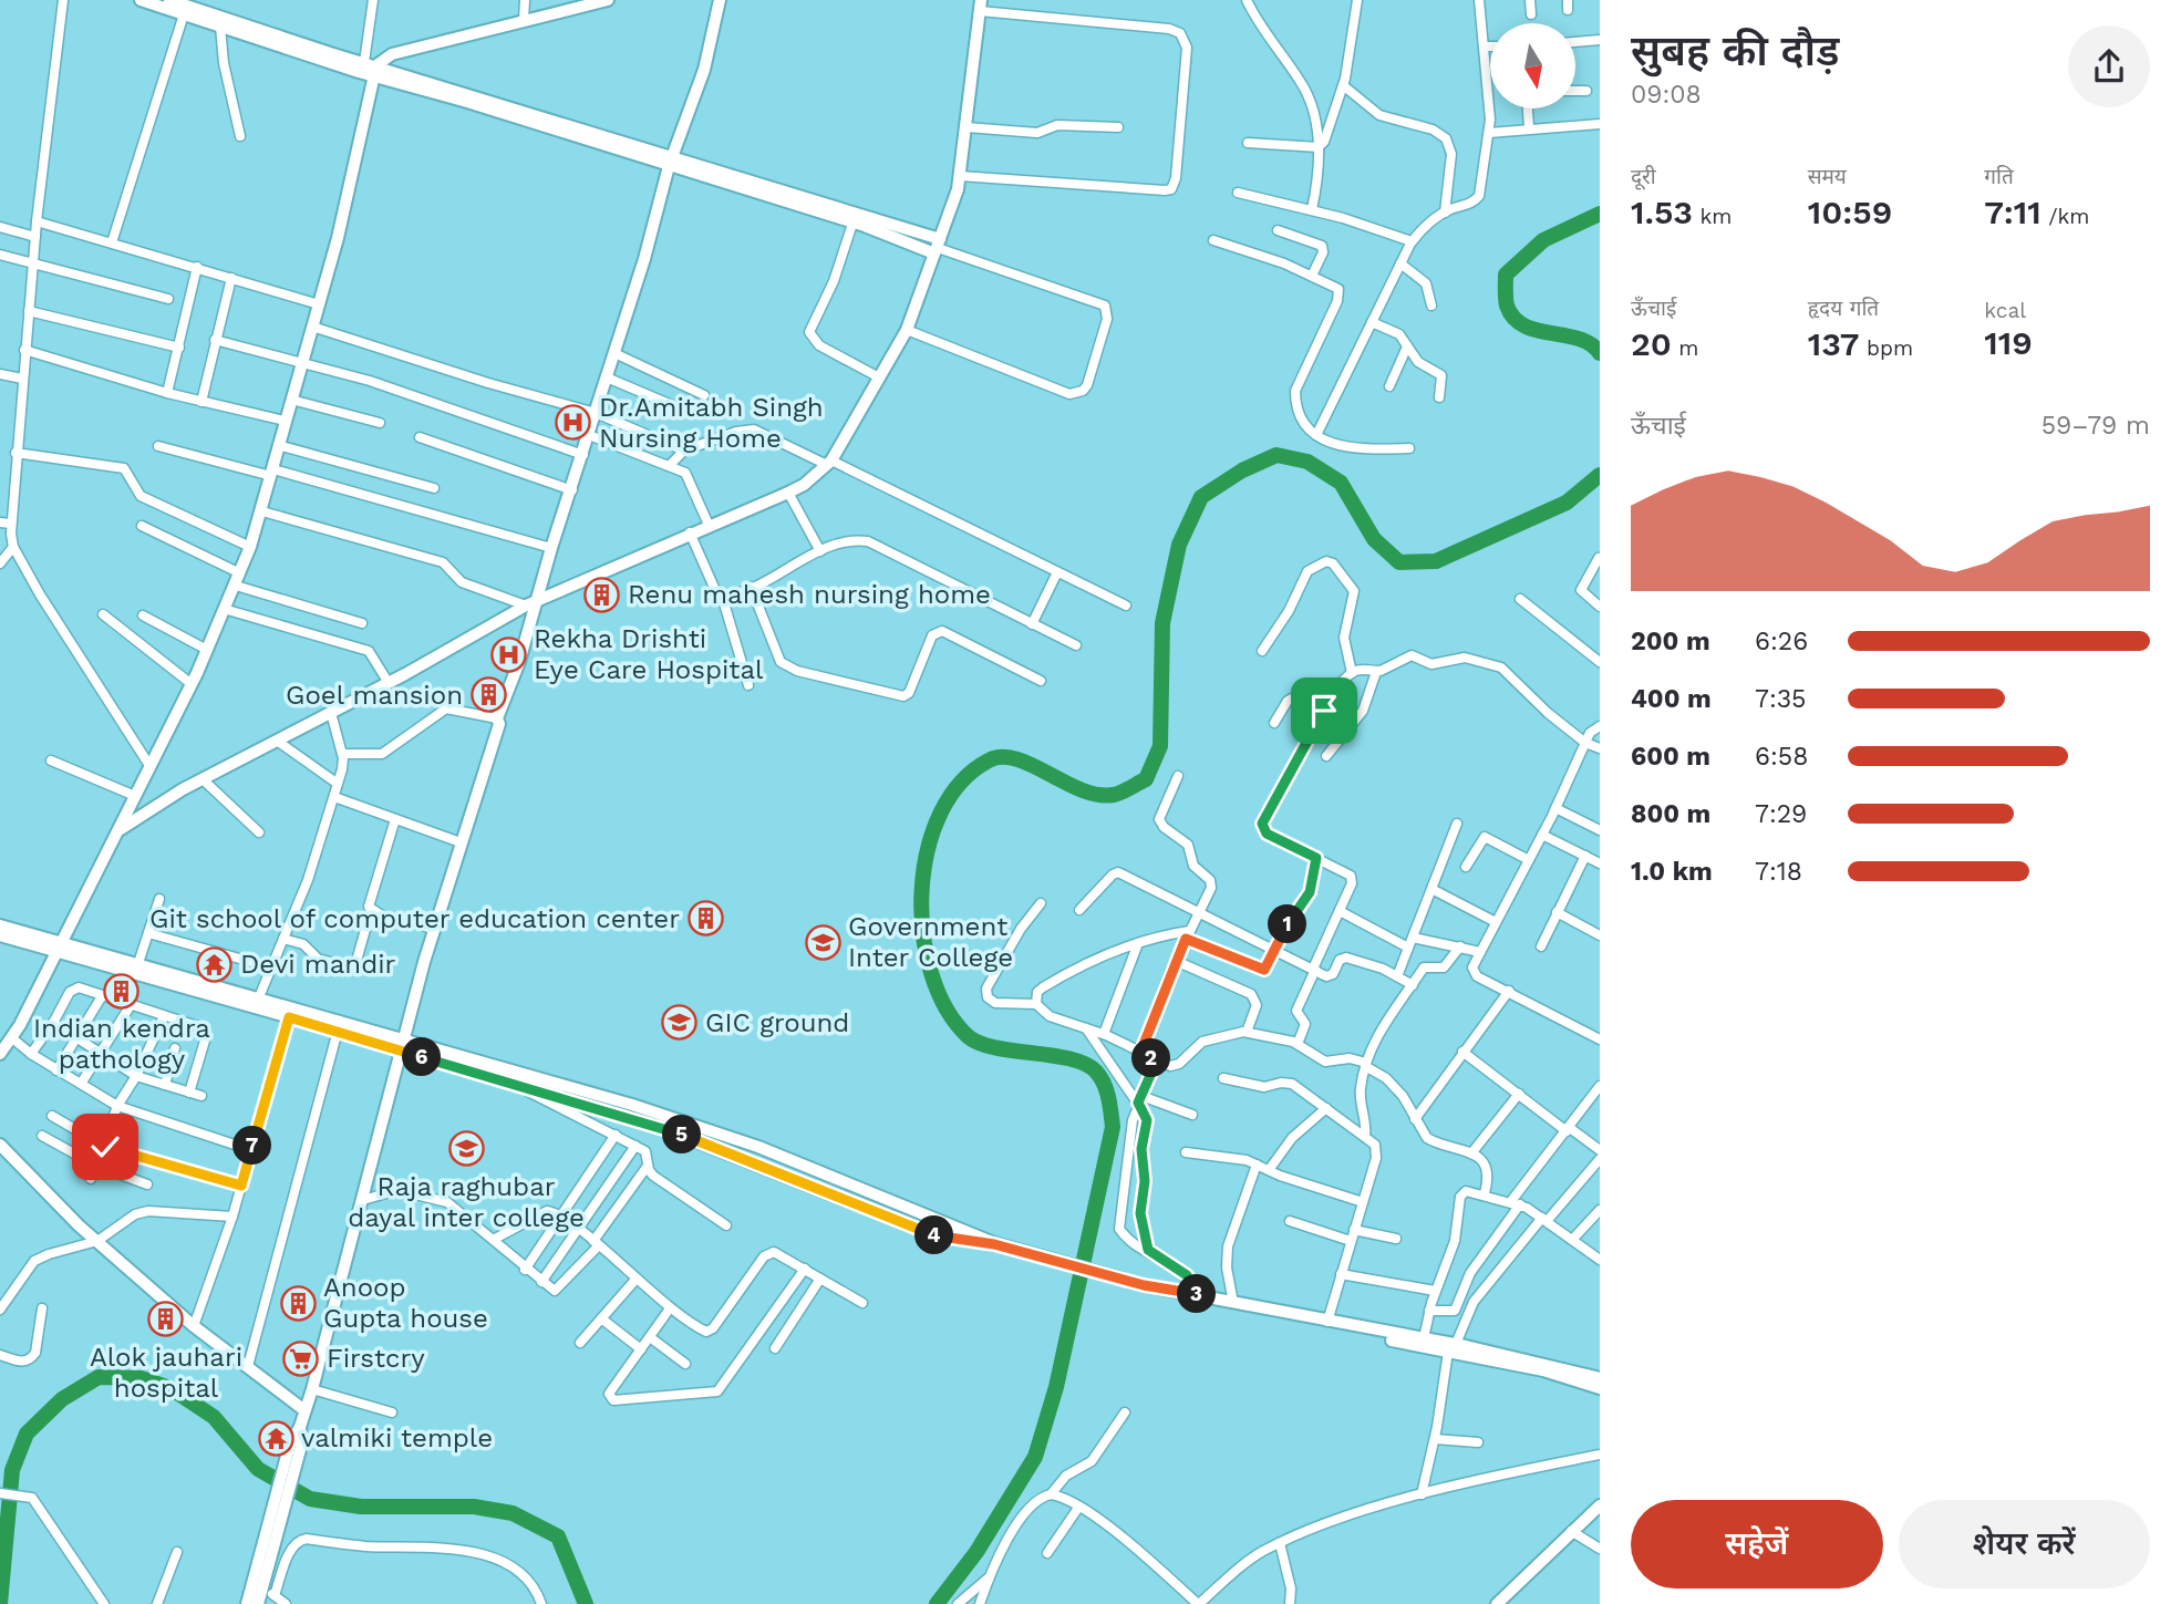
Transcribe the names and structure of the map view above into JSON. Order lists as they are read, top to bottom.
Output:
{
  "places": {
    "hospital": ["Dr.Amitabh Singh Nursing Home", "Rekha Drishti Eye Care Hospital"],
    "building": [
      "Renu mahesh nursing home",
      "Goel mansion",
      "Git school of computer education center",
      "Indian kendra pathology",
      "Anoop Gupta house",
      "Alok jauhari hospital"
    ],
    "school or university": ["Government Inter College", "GIC ground", "Raja raghubar dayal inter college"],
    "temple": ["Devi mandir", "valmiki temple"],
    "supermarket": ["Firstcry"]
  },
  "north": "bottom",
  "page": {
    "heading": ["सुबह की दौड़", "09:08"],
    "stats": [
      ["दूरी", "1.53 km"],
      ["समय", "10:59"],
      ["गति", "7:11 /km"],
      ["ऊँचाई", "20 m"],
      ["हृदय गति", "137 bpm"],
      ["kcal", "119"]
    ],
    "chart": ["ऊँचाई", "59–79 m"],
    "list": [
      {
        "name": "200 m",
        "note": "6:26"
      },
      {
        "name": "400 m",
        "note": "7:35"
      },
      {
        "name": "600 m",
        "note": "6:58"
      },
      {
        "name": "800 m",
        "note": "7:29"
      },
      {
        "name": "1.0 km",
        "note": "7:18"
      }
    ],
    "pins": [
      "1",
      "6",
      "2",
      "5",
      "7",
      "4",
      "3"
    ],
    "buttons": ["सहेजें", "शेयर करें"]
  }
}
